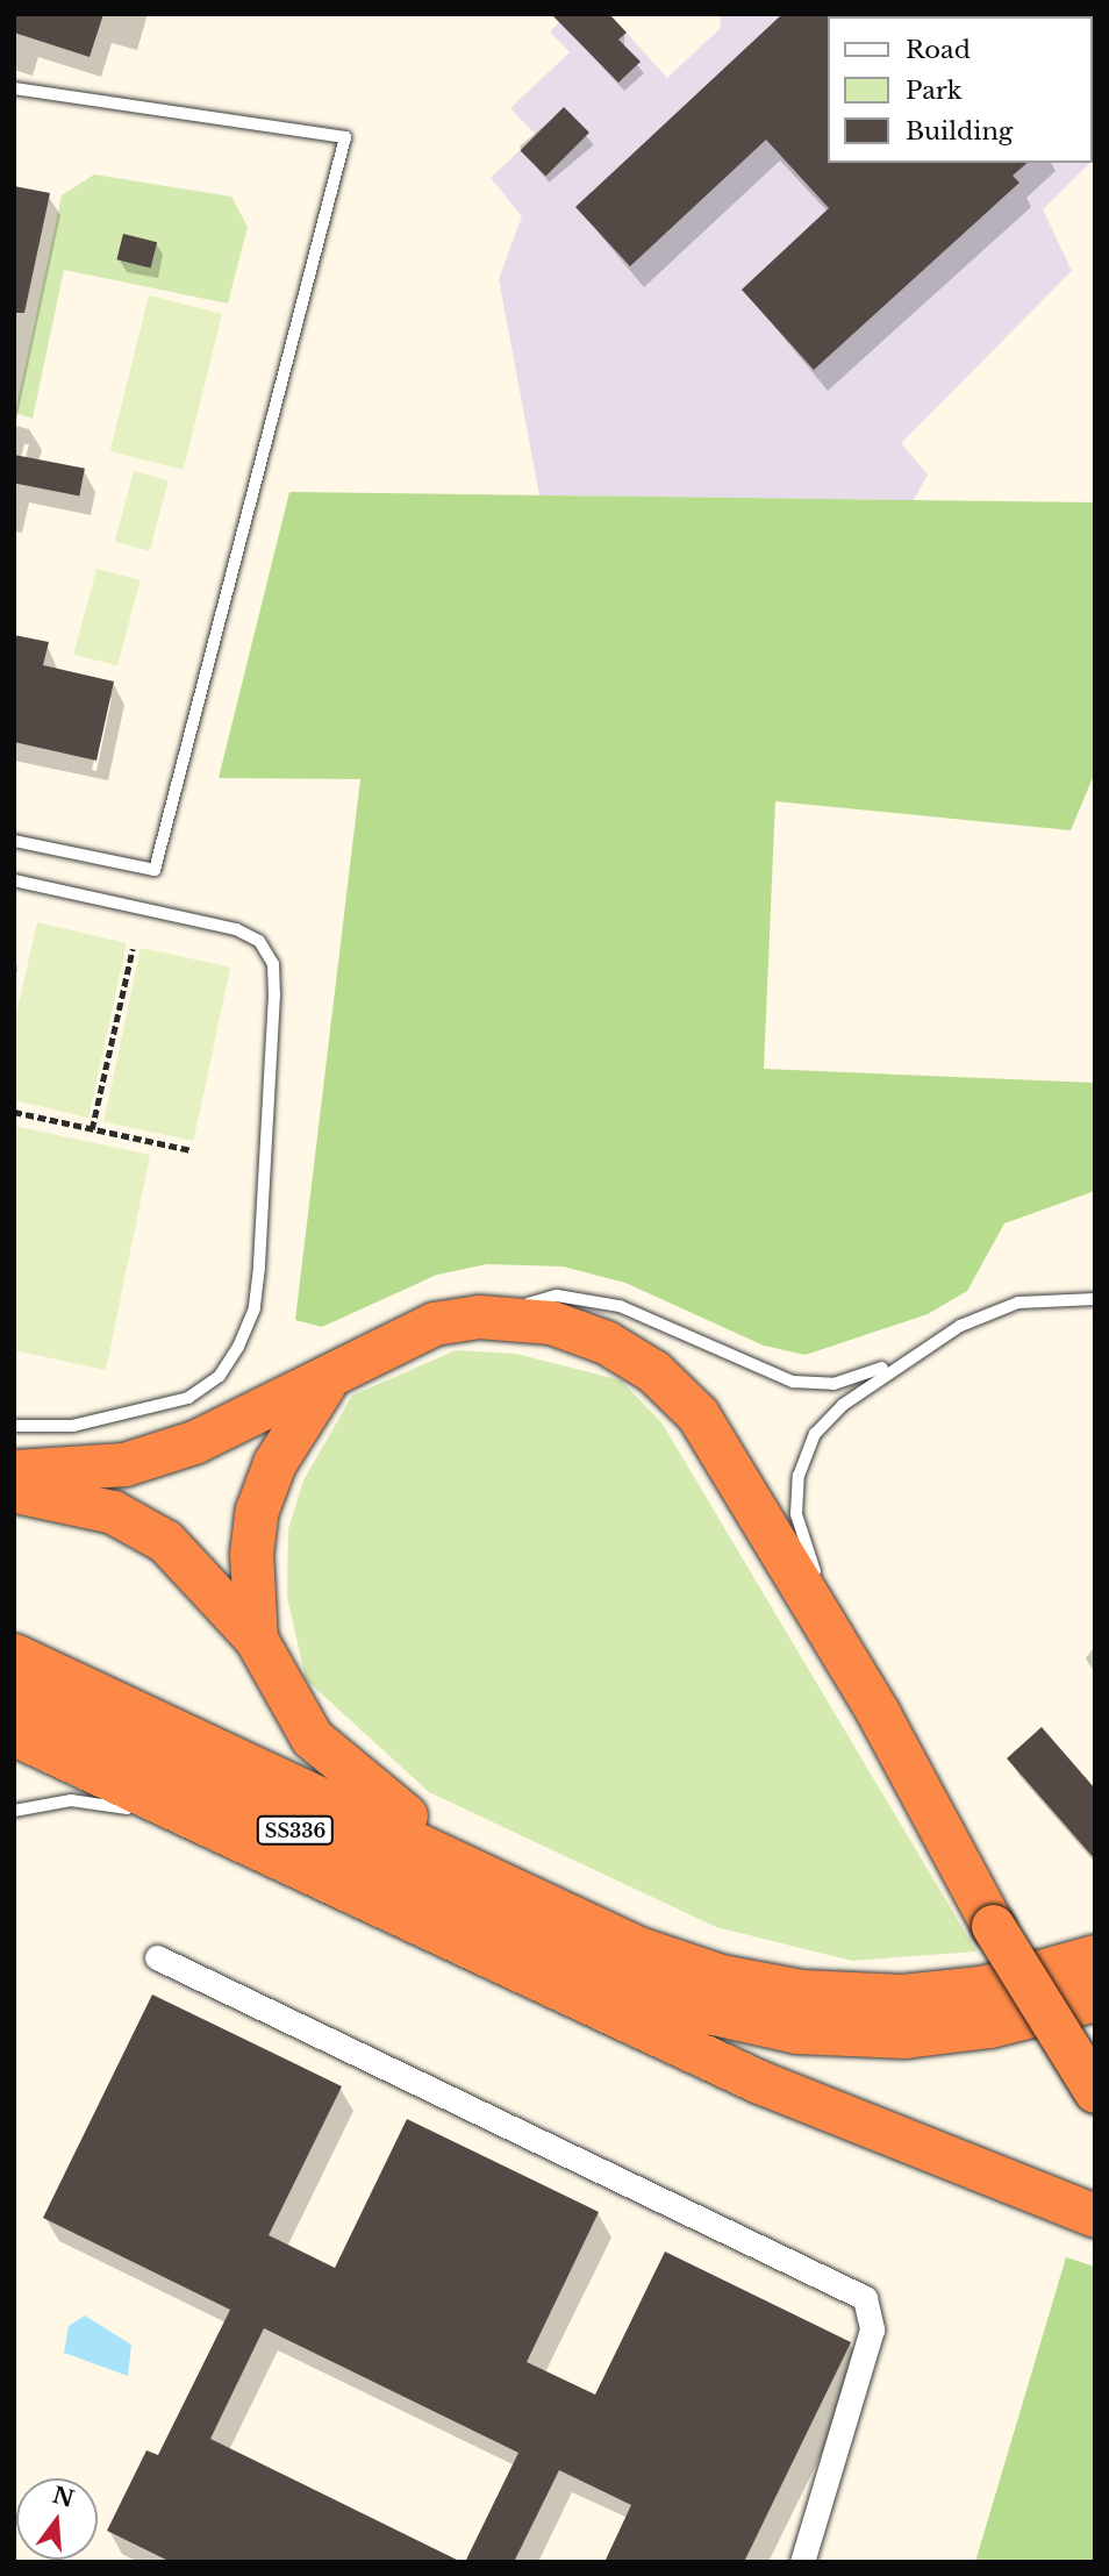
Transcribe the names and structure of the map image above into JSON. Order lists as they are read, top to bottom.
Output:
{
  "streets": {
    "highway": ["SS336"]
  },
  "legend": ["Road", "Park", "Building"],
  "north": "top"
}
